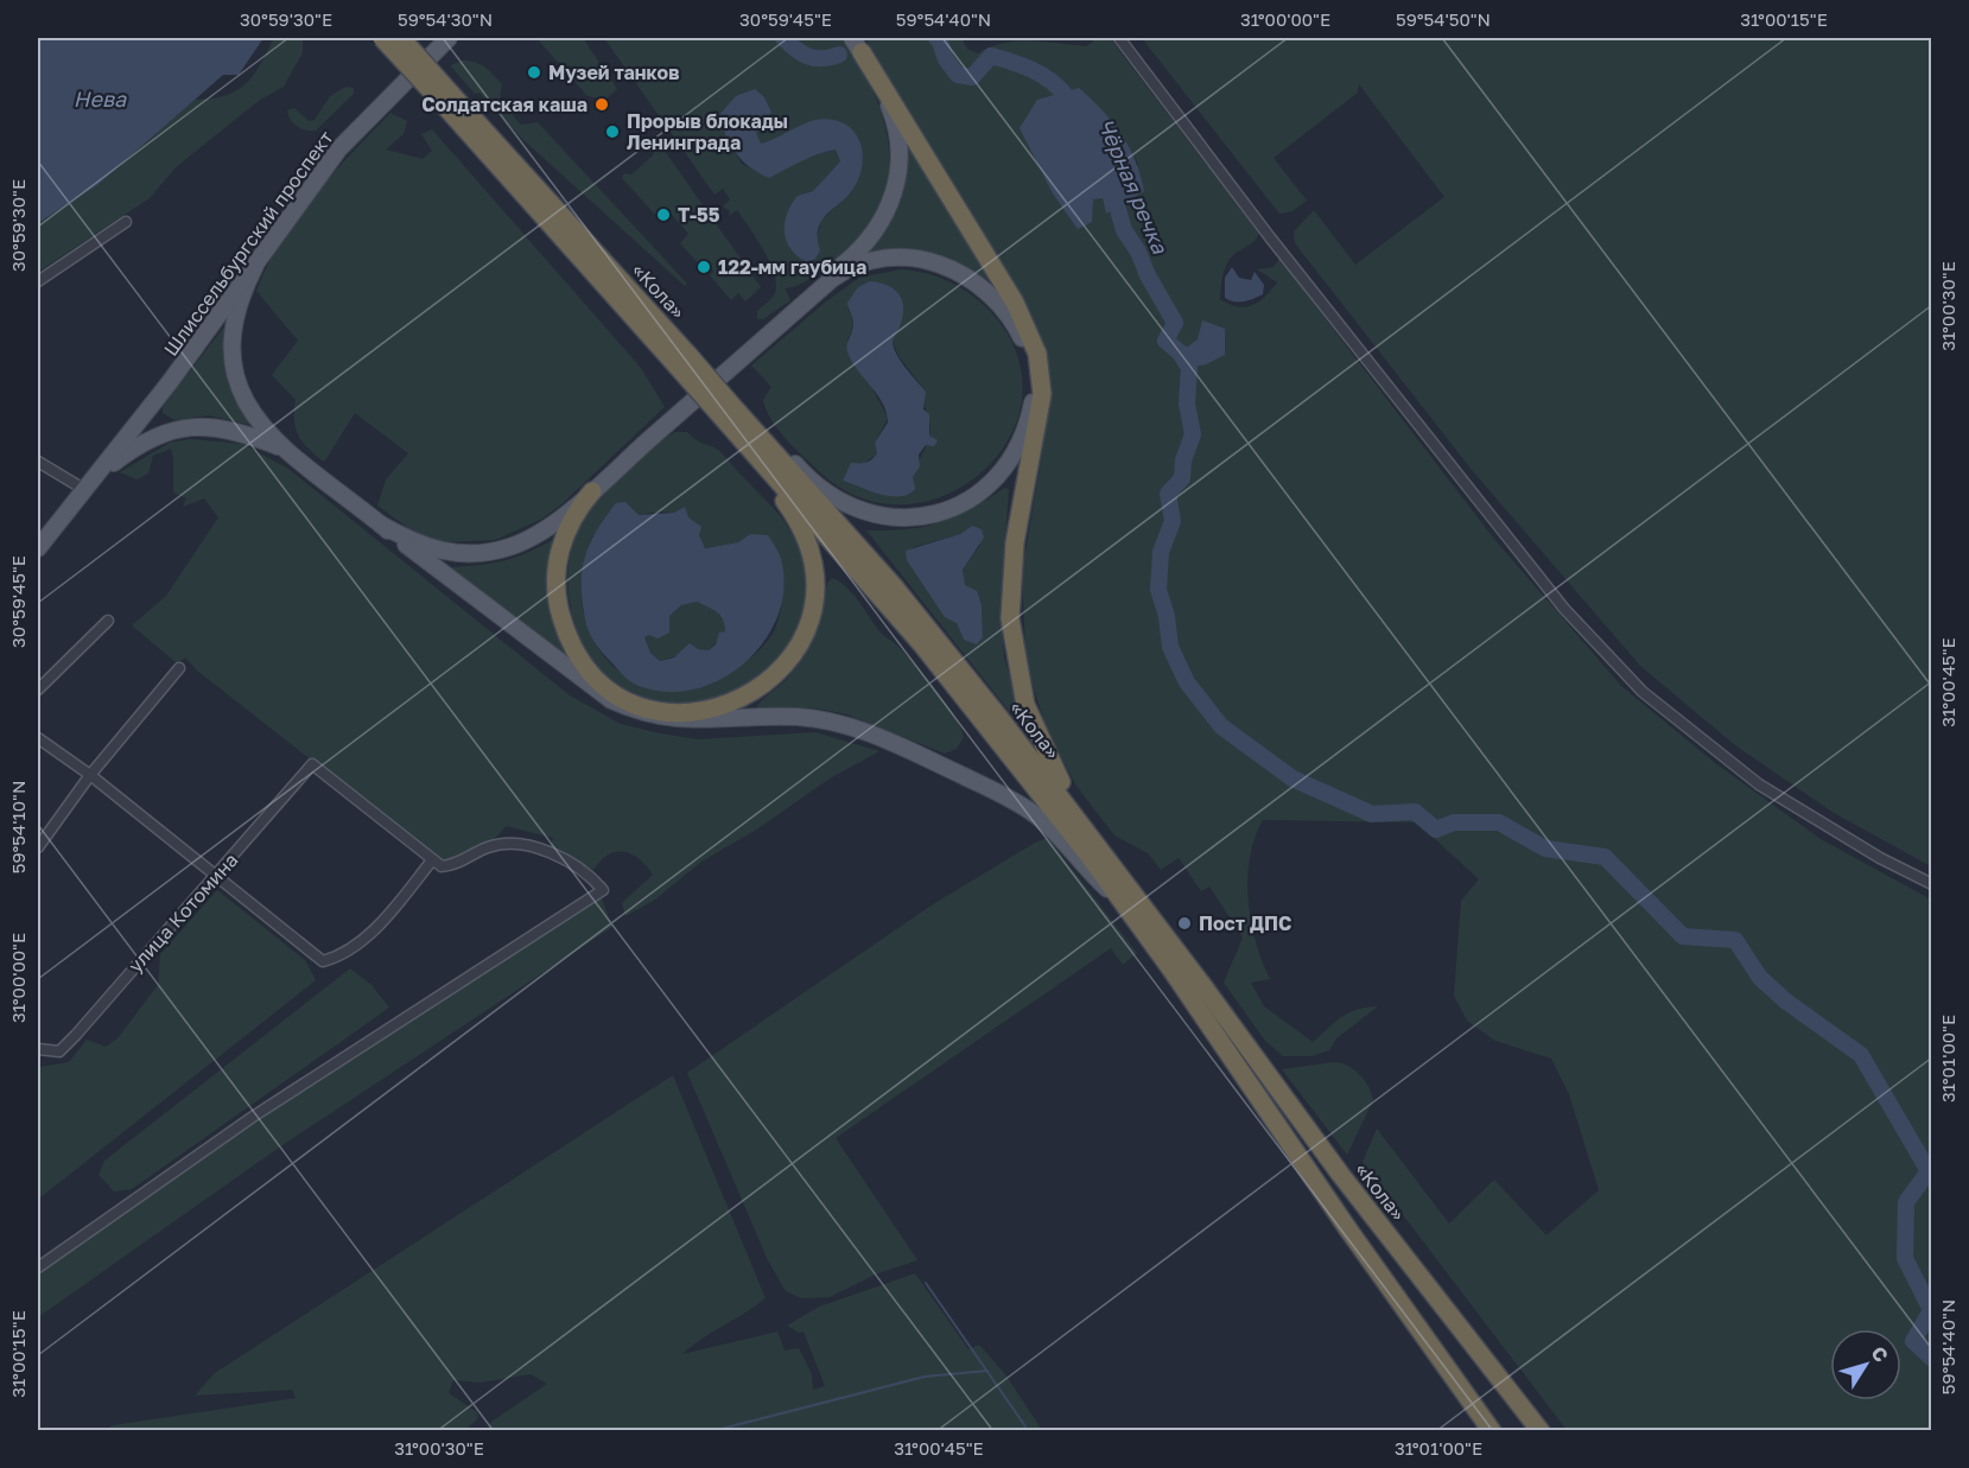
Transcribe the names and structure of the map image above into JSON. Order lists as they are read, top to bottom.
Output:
{
  "streets": {
    "highway": ["«Кола»"],
    "main road": ["Шлиссельбургский проспект"],
    "street": ["улица Котомина"]
  },
  "water": ["Нева", "Чёрная речка"],
  "places": [
    "Музей танков",
    "Солдатская каша",
    "Прорыв блокады Ленинграда",
    "Т-55",
    "122-мм гаубица",
    "Пост ДПС"
  ],
  "north": "top right",
  "coordinates": [
    "30°59'30\"E",
    "59°54'30\"N",
    "30°59'45\"E",
    "59°54'40\"N",
    "31°00'00\"E",
    "59°54'50\"N",
    "31°00'15\"E",
    "31°00'30\"E",
    "31°00'45\"E",
    "59°54'10\"N",
    "31°01'00\"E"
  ]
}
